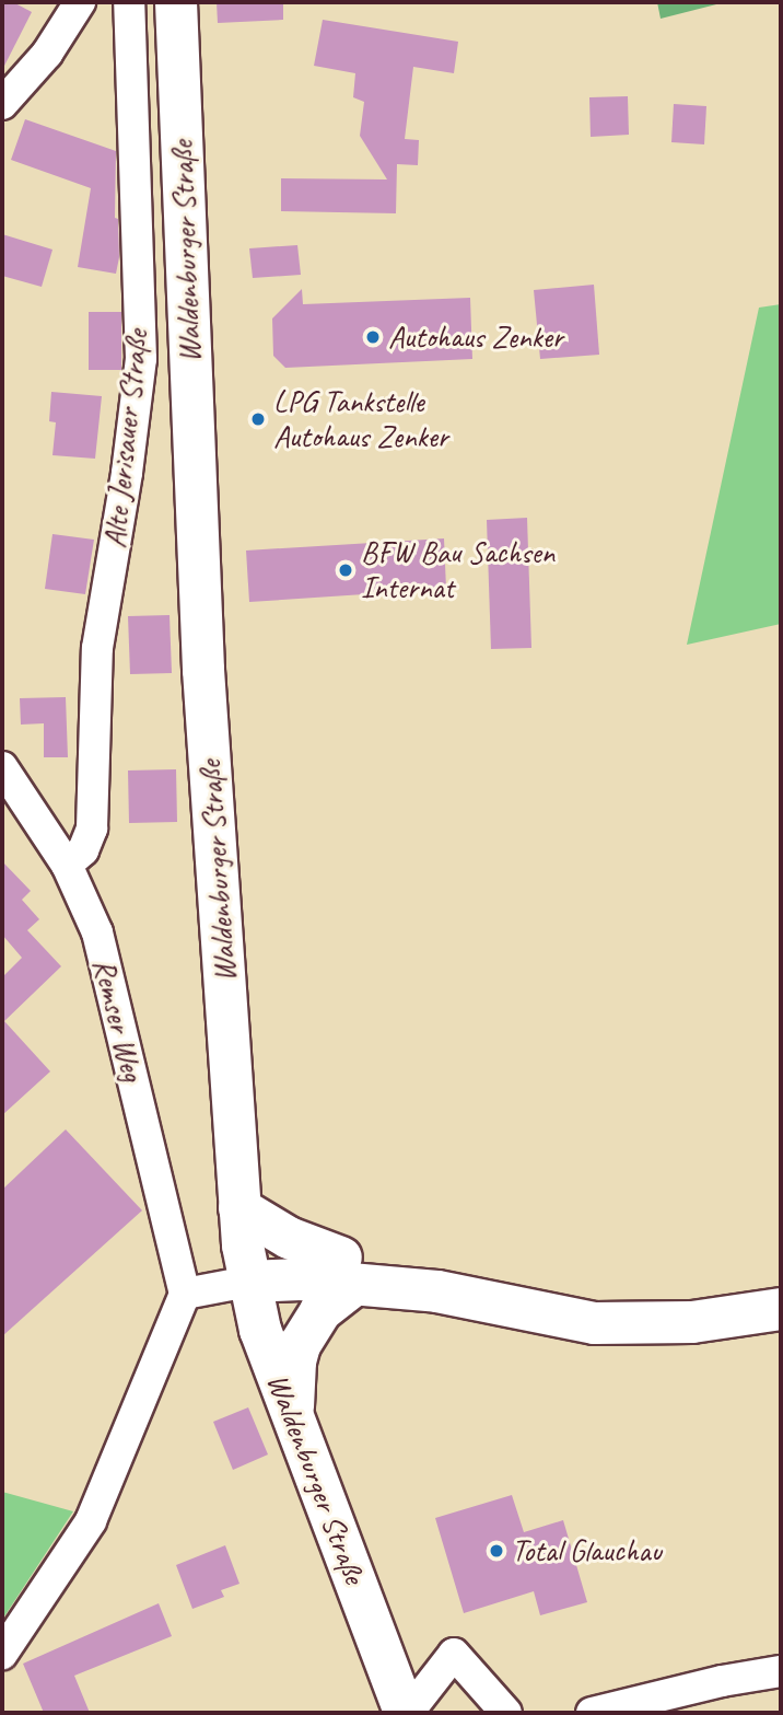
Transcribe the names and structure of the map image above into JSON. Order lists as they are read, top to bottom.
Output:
{
  "streets": {
    "street": ["Waldenburger Straße", "Alte Jerisauer Straße", "Remser Weg"]
  },
  "crossings": [
    ["Alte Jerisauer Straße", "Remser Weg"]
  ],
  "places": [
    "Autohaus Zenker",
    "LPG Tankstelle Autohaus Zenker",
    "BFW Bau Sachsen Internat",
    "Total Glauchau"
  ]
}
